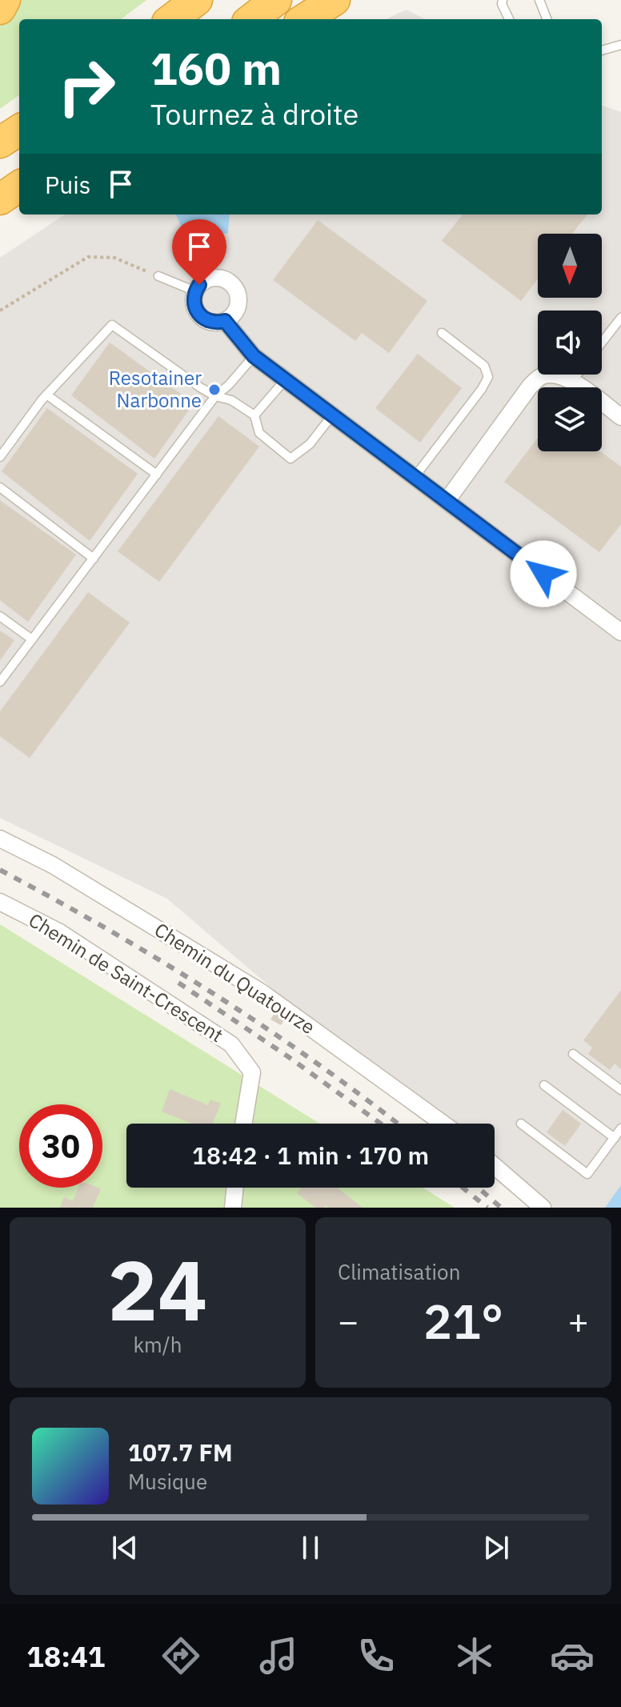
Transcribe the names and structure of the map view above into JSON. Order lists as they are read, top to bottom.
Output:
{
  "streets": {
    "street": ["Chemin de Saint-Crescent", "Chemin du Quatourze"]
  },
  "places": ["Resotainer Narbonne"],
  "north": "bottom",
  "page": {
    "turn": ["160 m", "Tournez à droite"],
    "then": "Puis",
    "limit": "30",
    "trip": "18:42 · 1 min · 170 m",
    "tile": [
      ["24", "km/h"],
      "Climatisation"
    ],
    "heat": ["−", "21°", "+"],
    "song": ["107.7 FM", "Musique"],
    "tabs": "18:41"
  }
}
